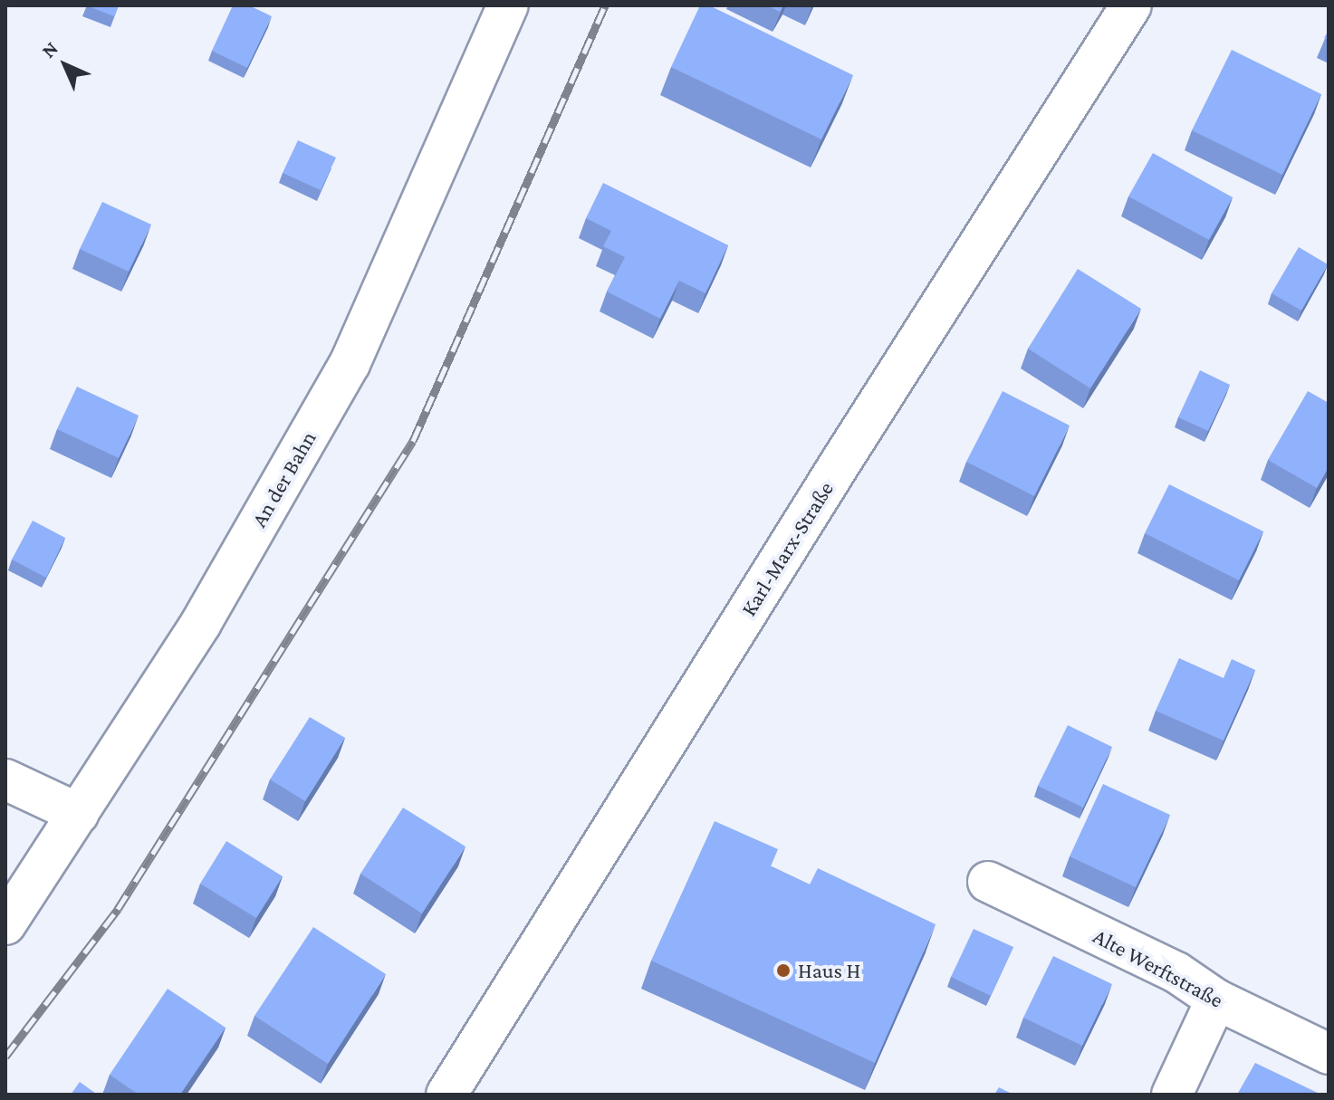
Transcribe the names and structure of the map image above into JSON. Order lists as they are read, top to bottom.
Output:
{
  "streets": {
    "street": ["An der Bahn", "Karl-Marx-Straße", "Alte Werftstraße"]
  },
  "places": ["Haus H"],
  "north": "top left"
}
